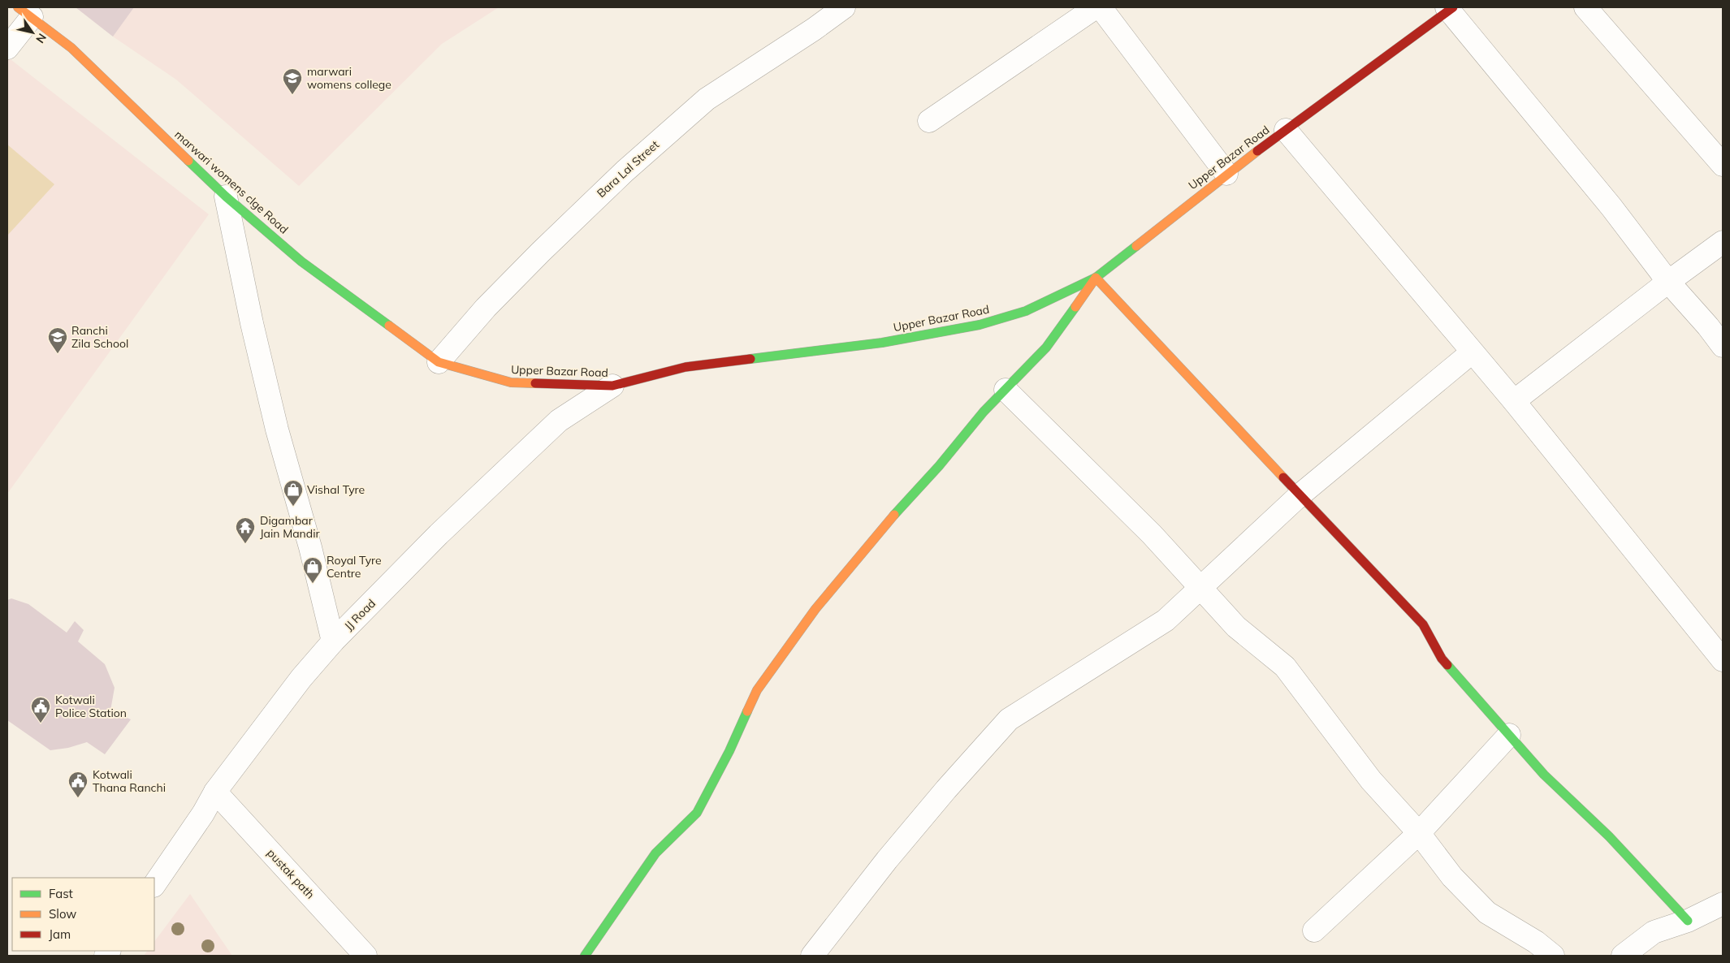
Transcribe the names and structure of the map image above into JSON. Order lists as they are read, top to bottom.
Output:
{
  "streets": {
    "street": [
      "Upper Bazar Road",
      "Bara Lal Street",
      "marwari womens clge Road",
      "JJ Road",
      "pustak path"
    ]
  },
  "crossings": [
    ["Upper Bazar Road", "Bara Lal Street"],
    ["Upper Bazar Road", "marwari womens clge Road"],
    ["Upper Bazar Road", "JJ Road"],
    ["Bara Lal Street", "marwari womens clge Road"],
    ["JJ Road", "pustak path"]
  ],
  "places": {
    "school or university": ["marwari womens college", "Ranchi Zila School"],
    "shop": ["Vishal Tyre", "Royal Tyre Centre"],
    "temple": ["Digambar Jain Mandir"],
    "public building": ["Kotwali Police Station", "Kotwali Thana Ranchi"]
  },
  "legend": ["Fast", "Slow", "Jam"],
  "north": "bottom right"
}
